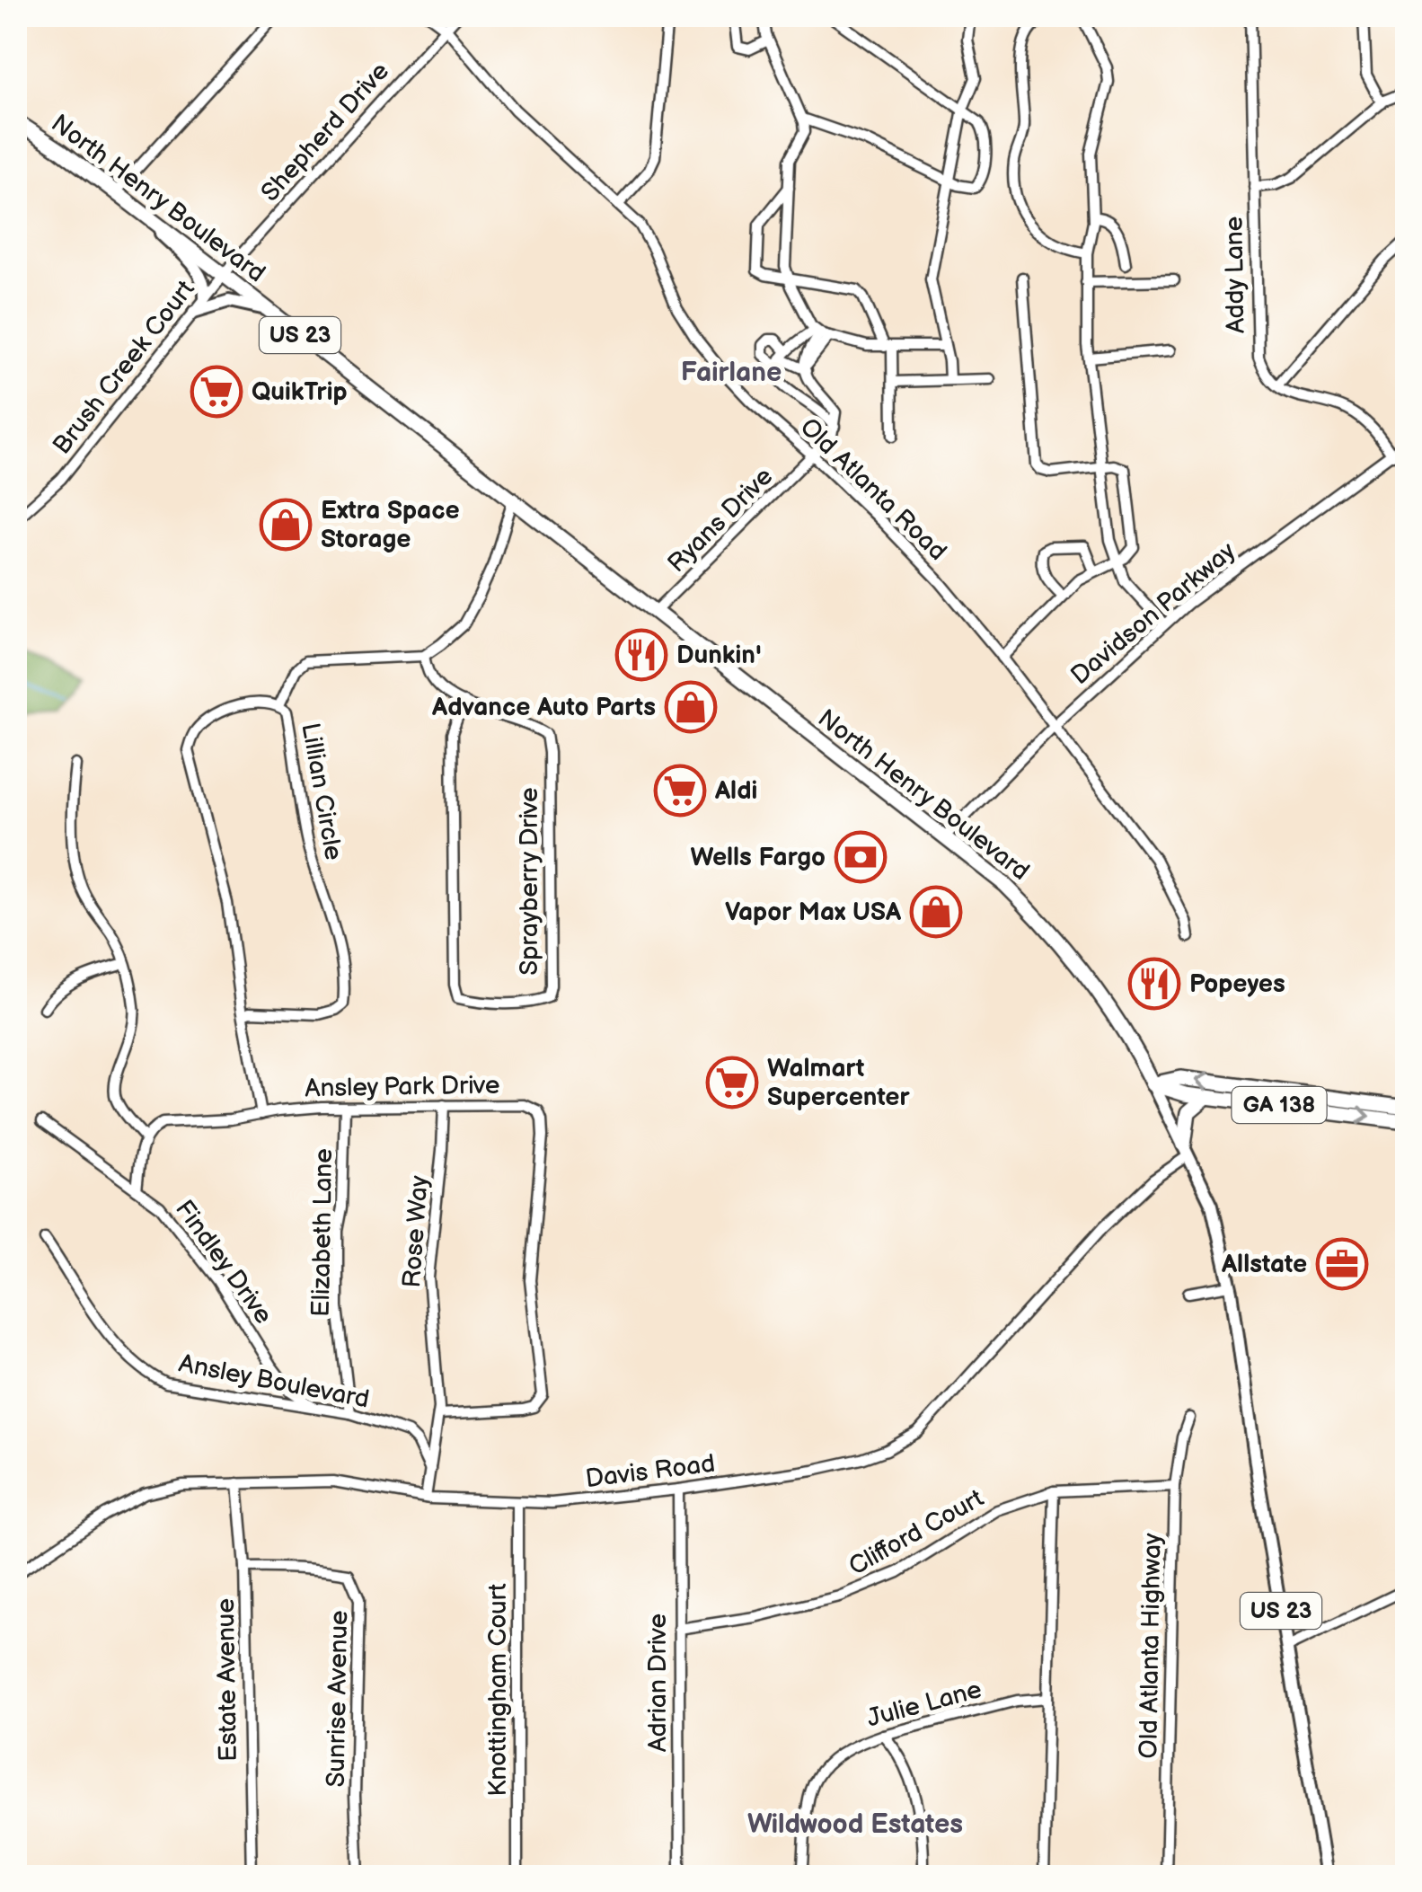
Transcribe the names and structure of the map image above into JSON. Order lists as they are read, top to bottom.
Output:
{
  "streets": {
    "highway": ["North Henry Boulevard", "US 23", "GA 138"],
    "street": [
      "Shepherd Drive",
      "Addy Lane",
      "Brush Creek Court",
      "Old Atlanta Road",
      "Ryans Drive",
      "Davidson Parkway",
      "Lillian Circle",
      "Sprayberry Drive",
      "Ansley Park Drive",
      "Rose Way",
      "Elizabeth Lane",
      "Findley Drive",
      "Ansley Boulevard",
      "Davis Road",
      "Clifford Court",
      "Old Atlanta Highway",
      "Estate Avenue",
      "Adrian Drive",
      "Knottingham Court",
      "Sunrise Avenue",
      "Julie Lane"
    ]
  },
  "crossings": [
    ["Shepherd Drive", "North Henry Boulevard"],
    ["Shepherd Drive", "Brush Creek Court"],
    ["Shepherd Drive", "Old Atlanta Road"],
    ["North Henry Boulevard", "Brush Creek Court"],
    ["North Henry Boulevard", "Ryans Drive"],
    ["North Henry Boulevard", "Davidson Parkway"],
    ["North Henry Boulevard", "GA 138"],
    ["North Henry Boulevard", "Davis Road"],
    ["Old Atlanta Road", "Ryans Drive"],
    ["Old Atlanta Road", "Davidson Parkway"],
    ["Lillian Circle", "Ansley Park Drive"],
    ["Ansley Park Drive", "Rose Way"],
    ["Ansley Park Drive", "Elizabeth Lane"],
    ["Elizabeth Lane", "Ansley Boulevard"],
    ["Findley Drive", "Ansley Boulevard"],
    ["Davis Road", "Estate Avenue"],
    ["Davis Road", "Adrian Drive"],
    ["Davis Road", "Knottingham Court"],
    ["Clifford Court", "Old Atlanta Highway"],
    ["Clifford Court", "Adrian Drive"],
    ["Estate Avenue", "Sunrise Avenue"]
  ],
  "districts": ["Fairlane", "Wildwood Estates"],
  "places": {
    "supermarket": ["QuikTrip", "Aldi", "Walmart Supercenter"],
    "shop": ["Extra Space Storage", "Advance Auto Parts", "Vapor Max USA"],
    "restaurant": ["Dunkin'", "Popeyes"],
    "bank": ["Wells Fargo"],
    "office": ["Allstate"]
  }
}
